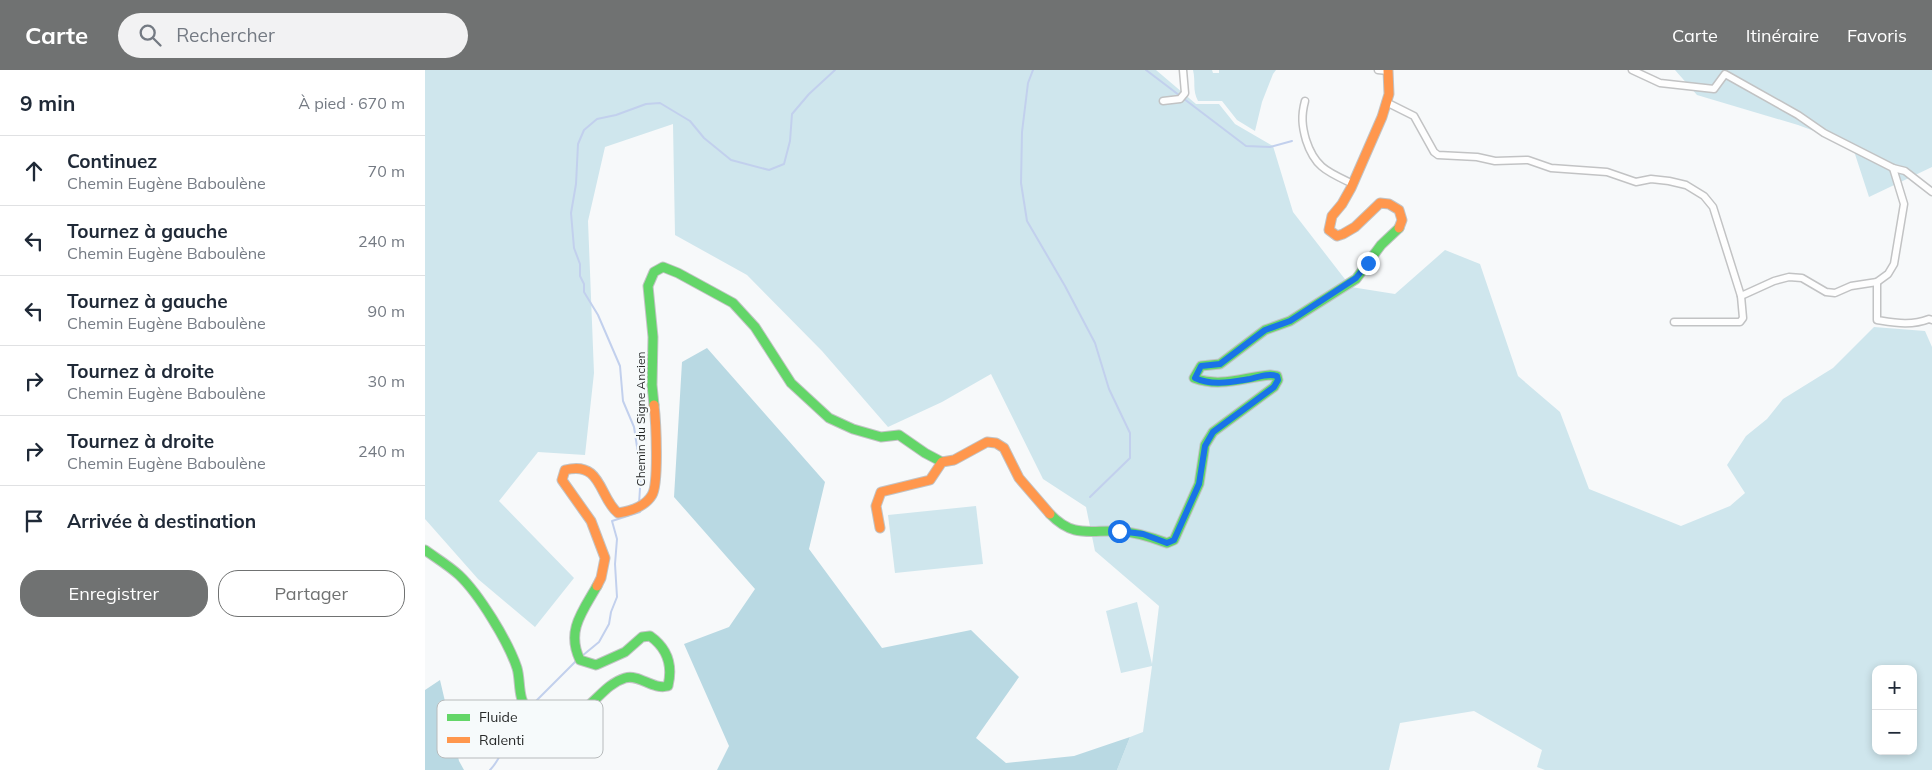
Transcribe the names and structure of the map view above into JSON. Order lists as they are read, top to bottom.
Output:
{
  "streets": {
    "street": ["Chemin du Signe Ancien"]
  },
  "legend": ["Fluide", "Ralenti"],
  "page": {
    "header": "Carte",
    "search": "Rechercher",
    "nav": ["Carte", "Itinéraire", "Favoris"],
    "heading": ["9 min", "À pied · 670 m"],
    "list": [
      ["Continuez", "Chemin Eugène Baboulène", "70 m"],
      ["Tournez à gauche", "Chemin Eugène Baboulène", "240 m"],
      ["Tournez à gauche", "Chemin Eugène Baboulène", "90 m"],
      ["Tournez à droite", "Chemin Eugène Baboulène", "30 m"],
      ["Tournez à droite", "Chemin Eugène Baboulène", "240 m"],
      "Arrivée à destination"
    ],
    "buttons": ["Enregistrer", "Partager"],
    "map_buttons": ["+", "−"]
  }
}
